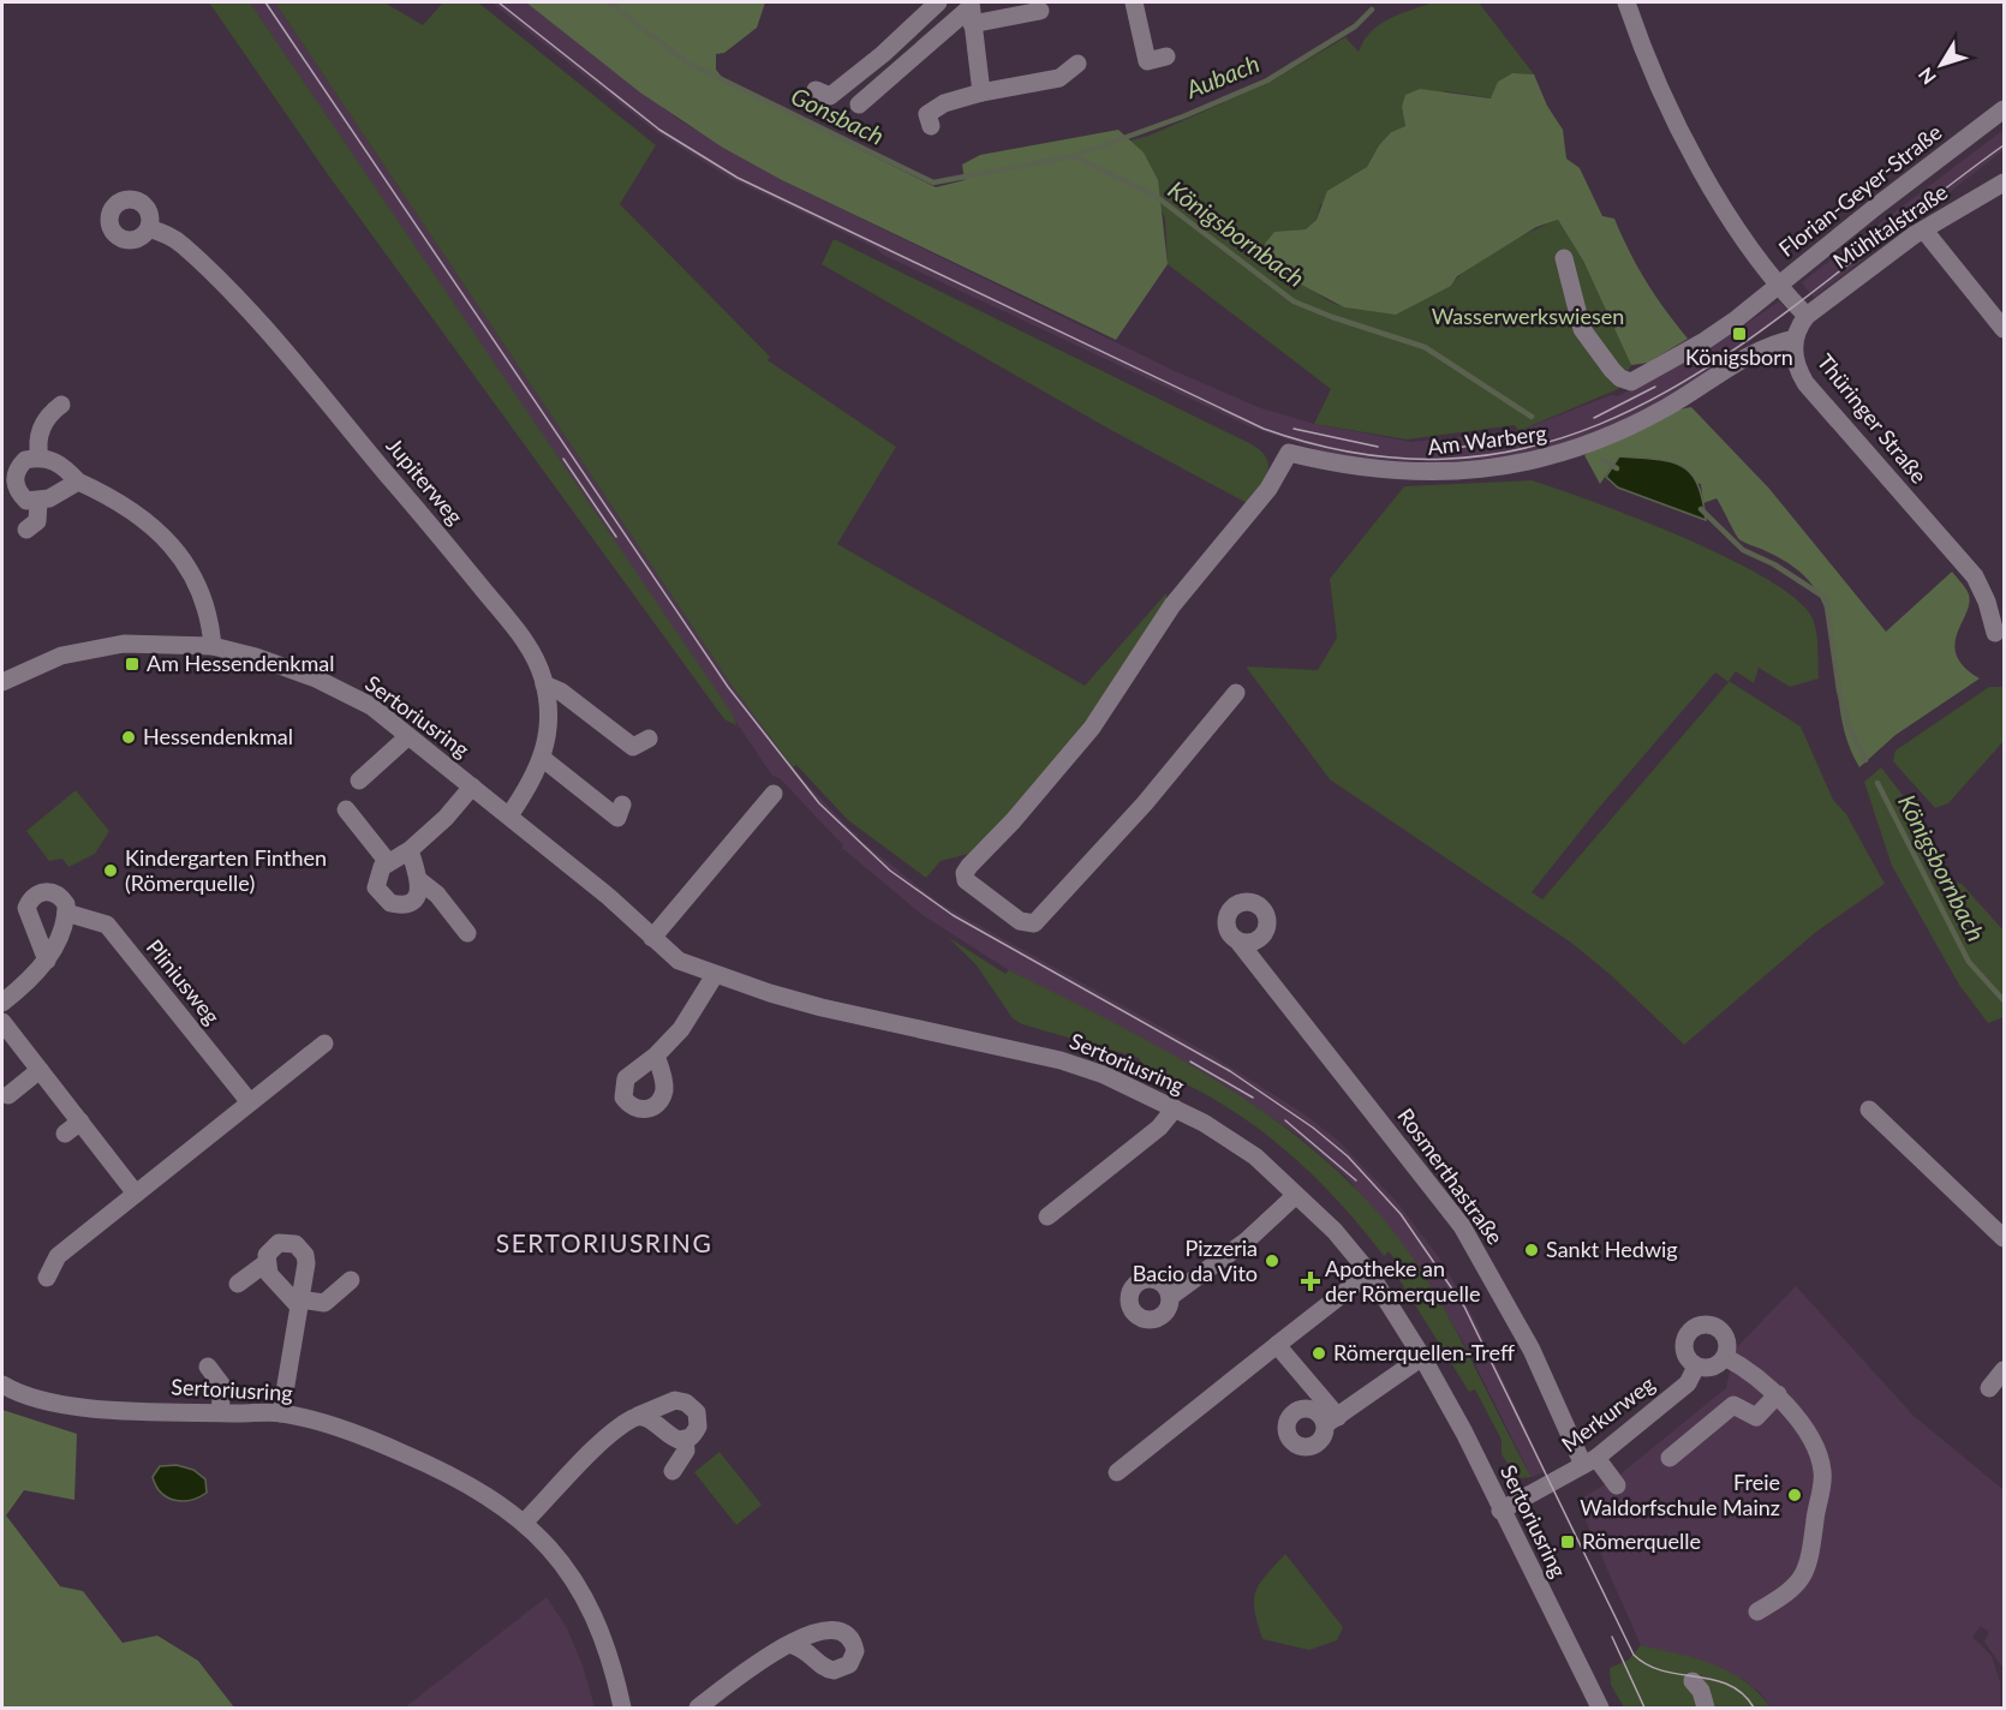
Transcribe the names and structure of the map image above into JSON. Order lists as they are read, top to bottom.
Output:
{
  "streets": {
    "street": [
      "Florian-Geyer-Straße",
      "Mühltalstraße",
      "Thüringer Straße",
      "Am Warberg",
      "Jupiterweg",
      "Sertoriusring",
      "Pliniusweg",
      "Rosmerthastraße",
      "Merkurweg"
    ]
  },
  "crossings": [
    ["Mühltalstraße", "Thüringer Straße"],
    ["Thüringer Straße", "Am Warberg"],
    ["Jupiterweg", "Sertoriusring"],
    ["Sertoriusring", "Merkurweg"],
    ["Rosmerthastraße", "Merkurweg"]
  ],
  "districts": ["SERTORIUSRING"],
  "water": ["Aubach", "Gonsbach", "Königsbornbach"],
  "parks": ["Wasserwerkswiesen"],
  "places": {
    "transit": ["Königsborn", "Am Hessendenkmal", "Römerquelle"],
    "other": [
      "Hessendenkmal",
      "Kindergarten Finthen (Römerquelle)",
      "Sankt Hedwig",
      "Pizzeria Bacio da Vito",
      "Römerquellen-Treff",
      "Freie Waldorfschule Mainz"
    ],
    "health": ["Apotheke an der Römerquelle"]
  },
  "north": "bottom left"
}
